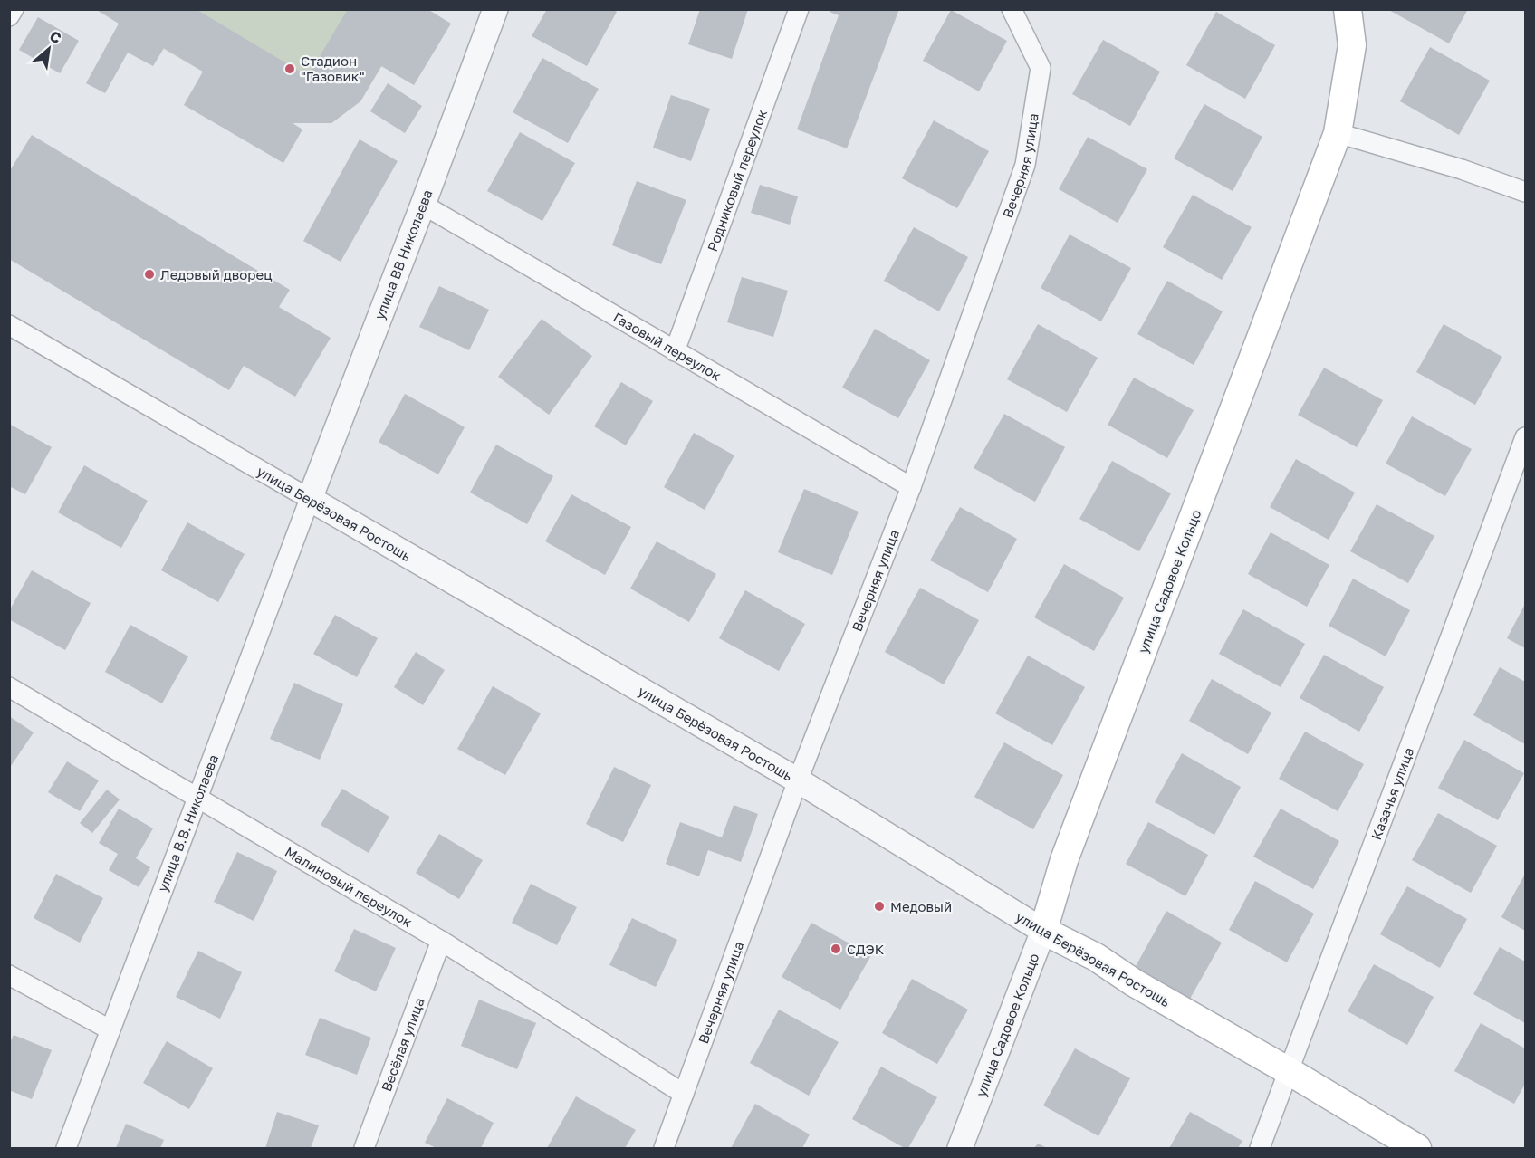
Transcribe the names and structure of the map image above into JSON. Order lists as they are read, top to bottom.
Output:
{
  "streets": {
    "main road": ["улица Берёзовая Ростошь", "улица Садовое Кольцо"],
    "street": [
      "Вечерняя улица",
      "Родниковый переулок",
      "улица ВВ Николаева",
      "Газовый переулок",
      "Казачья улица",
      "улица В.В. Николаева",
      "Малиновый переулок",
      "Весёлая улица"
    ]
  },
  "crossings": [
    ["Вечерняя улица", "Газовый переулок"],
    ["Вечерняя улица", "улица Берёзовая Ростошь"],
    ["Вечерняя улица", "Малиновый переулок"],
    ["Родниковый переулок", "Газовый переулок"],
    ["улица ВВ Николаева", "Газовый переулок"],
    ["улица ВВ Николаева", "улица Берёзовая Ростошь"],
    ["улица ВВ Николаева", "улица В.В. Николаева"],
    ["улица Берёзовая Ростошь", "улица Садовое Кольцо"],
    ["улица Берёзовая Ростошь", "Казачья улица"],
    ["улица Берёзовая Ростошь", "улица В.В. Николаева"],
    ["улица В.В. Николаева", "Малиновый переулок"],
    ["Малиновый переулок", "Весёлая улица"]
  ],
  "places": [
    "Стадион \"Газовик\"",
    "Ледовый дворец",
    "Медовый",
    "СДЭК"
  ],
  "north": "top right"
}
